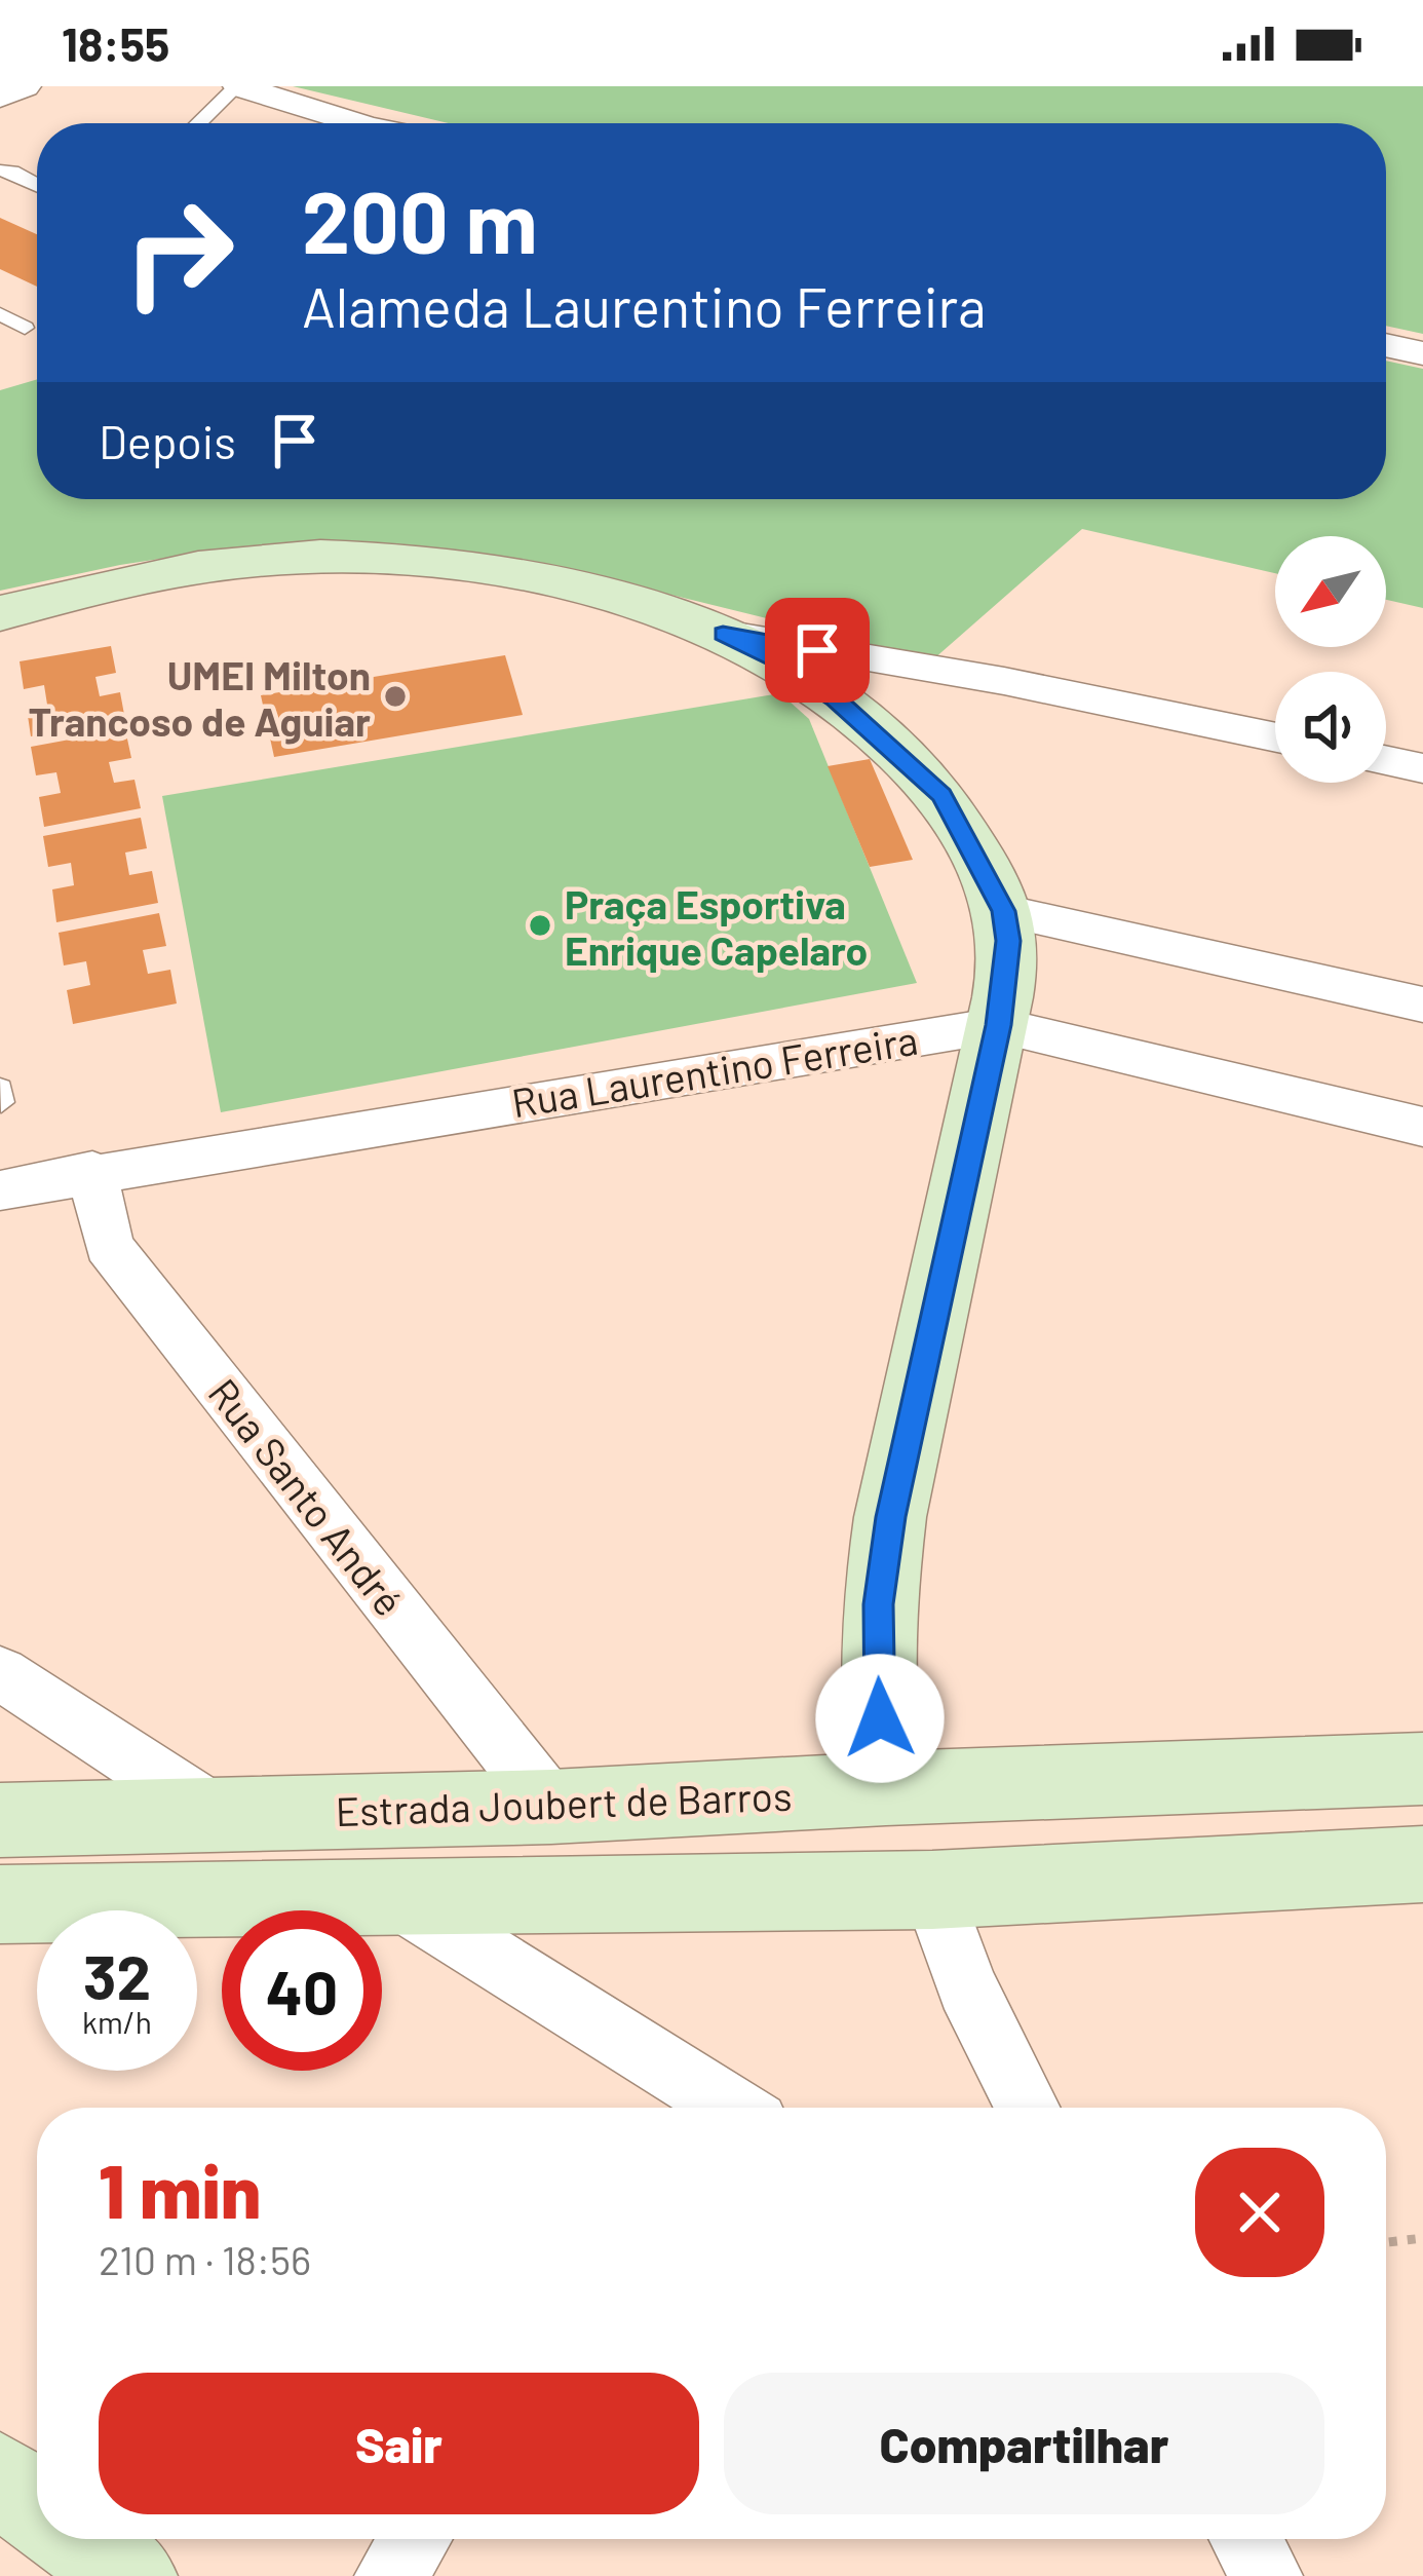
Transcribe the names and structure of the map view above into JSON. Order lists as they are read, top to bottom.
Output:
{
  "streets": {
    "street": ["Rua Laurentino Ferreira", "Rua Santo André", "Estrada Joubert de Barros"]
  },
  "crossings": [
    ["Rua Laurentino Ferreira", "Rua Santo André"],
    ["Rua Santo André", "Estrada Joubert de Barros"]
  ],
  "places": ["UMEI Milton Trancoso de Aguiar", "Praça Esportiva Enrique Capelaro"],
  "north": "bottom left",
  "page": {
    "status": "18:55",
    "turn": ["200 m", "Alameda Laurentino Ferreira"],
    "then": "Depois",
    "speed": "32 km/h",
    "limit": "40",
    "heading": ["1 min", "210 m · 18:56"],
    "buttons": ["Sair", "Compartilhar"]
  }
}
